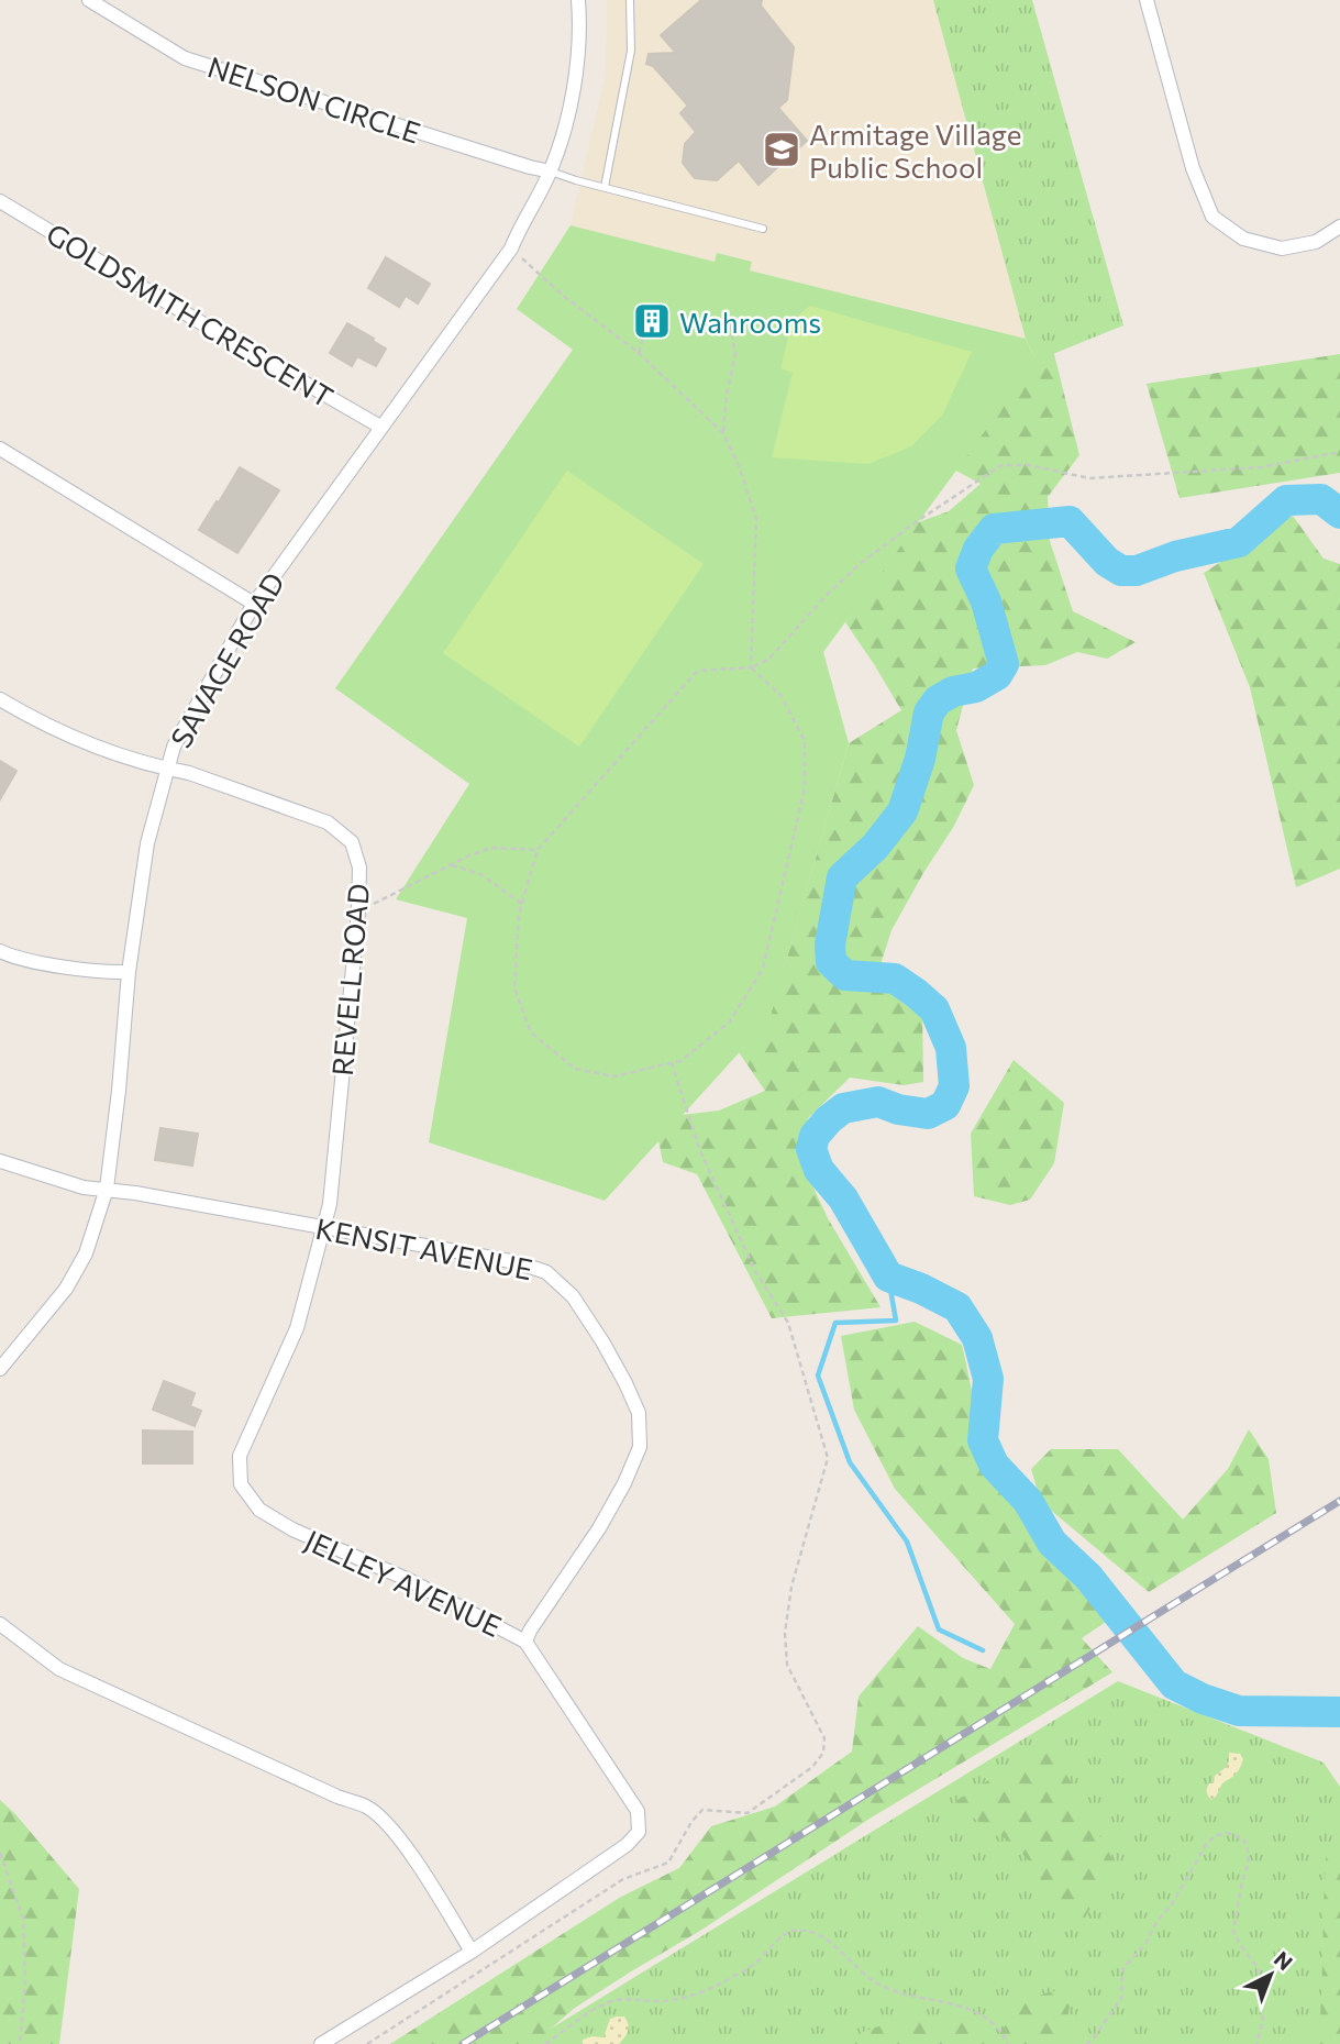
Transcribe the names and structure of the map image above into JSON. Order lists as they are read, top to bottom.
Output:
{
  "streets": {
    "street": [
      "NELSON CIRCLE",
      "GOLDSMITH CRESCENT",
      "SAVAGE ROAD",
      "REVELL ROAD",
      "KENSIT AVENUE",
      "JELLEY AVENUE"
    ]
  },
  "crossings": [
    ["NELSON CIRCLE", "SAVAGE ROAD"],
    ["GOLDSMITH CRESCENT", "SAVAGE ROAD"],
    ["SAVAGE ROAD", "REVELL ROAD"],
    ["SAVAGE ROAD", "KENSIT AVENUE"],
    ["REVELL ROAD", "KENSIT AVENUE"],
    ["REVELL ROAD", "JELLEY AVENUE"],
    ["KENSIT AVENUE", "JELLEY AVENUE"]
  ],
  "places": {
    "school or university": ["Armitage Village Public School"],
    "building": ["Wahrooms"]
  },
  "north": "top right"
}
